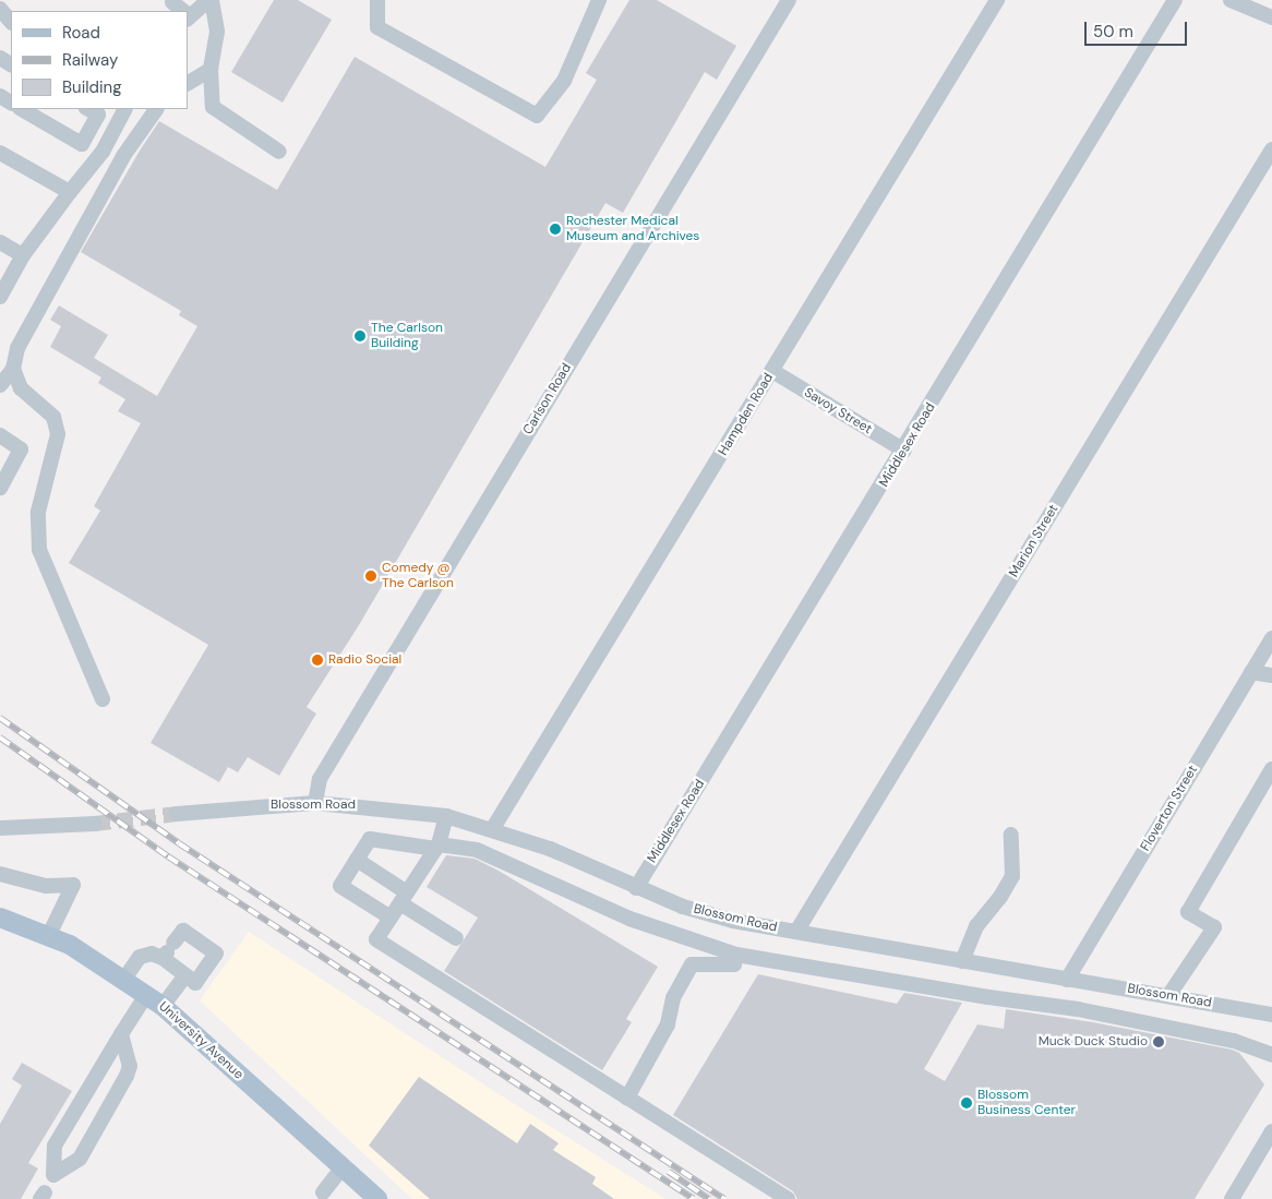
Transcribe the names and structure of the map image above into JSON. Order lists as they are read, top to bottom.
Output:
{
  "streets": {
    "main road": ["University Avenue"],
    "street": [
      "Carlson Road",
      "Savoy Street",
      "Hampden Road",
      "Middlesex Road",
      "Marion Street",
      "Blossom Road",
      "Floverton Street"
    ]
  },
  "crossings": [
    ["Carlson Road", "Blossom Road"],
    ["Savoy Street", "Hampden Road"],
    ["Savoy Street", "Middlesex Road"],
    ["Hampden Road", "Blossom Road"],
    ["Middlesex Road", "Blossom Road"],
    ["Marion Street", "Blossom Road"],
    ["Blossom Road", "Floverton Street"]
  ],
  "places": [
    "Rochester Medical Museum and Archives",
    "The Carlson Building",
    "Comedy @ The Carlson",
    "Radio Social",
    "Muck Duck Studio",
    "Blossom Business Center"
  ],
  "legend": ["Road", "Railway", "Building"],
  "scale_bar": "50 m"
}
